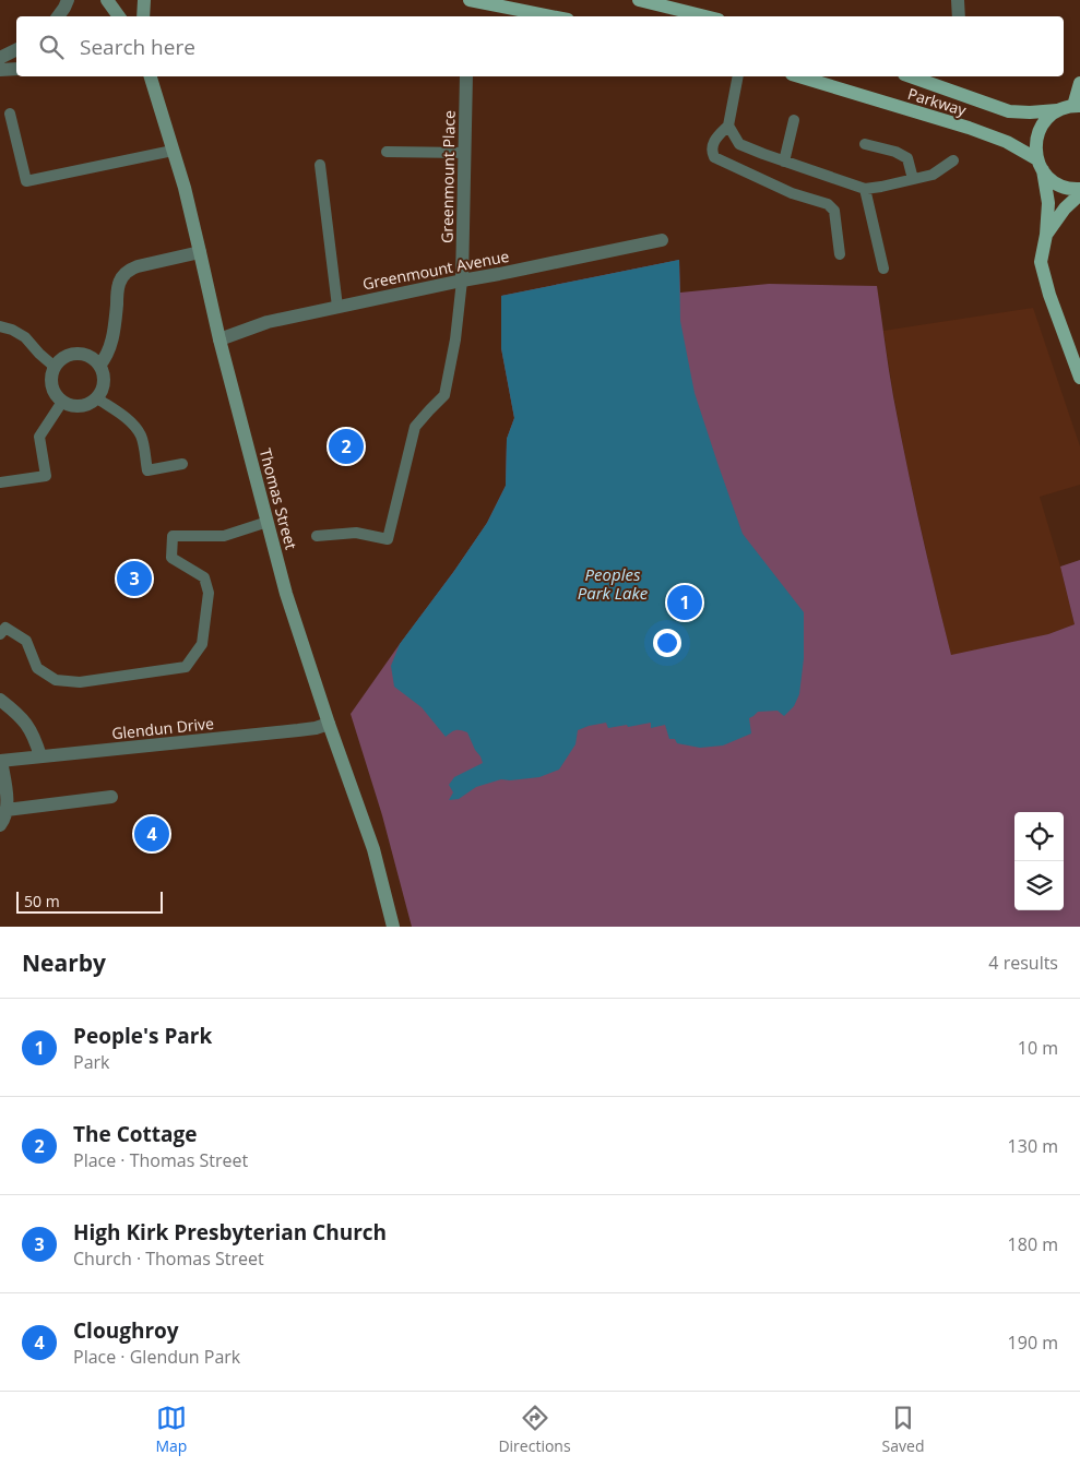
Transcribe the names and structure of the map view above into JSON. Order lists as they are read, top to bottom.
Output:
{
  "streets": {
    "main road": ["Parkway"],
    "street": [
      "Greenmount Place",
      "Greenmount Avenue",
      "Thomas Street",
      "Glendun Drive"
    ]
  },
  "crossings": [
    ["Greenmount Place", "Greenmount Avenue"],
    ["Greenmount Avenue", "Thomas Street"],
    ["Thomas Street", "Glendun Drive"]
  ],
  "water": ["Peoples Park Lake"],
  "scale_bar": "50 m",
  "page": {
    "search": "Search here",
    "pins": [
      "2",
      "3",
      "1",
      "4"
    ],
    "scale": "50 m",
    "heading": ["Nearby", "4 results"],
    "list": [
      {
        "mark": "1",
        "name": "People's Park",
        "note": "Park",
        "value": "10 m"
      },
      {
        "mark": "2",
        "name": "The Cottage",
        "note": "Place · Thomas Street",
        "value": "130 m"
      },
      {
        "mark": "3",
        "name": "High Kirk Presbyterian Church",
        "note": "Church · Thomas Street",
        "value": "180 m"
      },
      {
        "mark": "4",
        "name": "Cloughroy",
        "note": "Place · Glendun Park",
        "value": "190 m"
      }
    ],
    "nav": ["Map", "Directions", "Saved"]
  }
}
